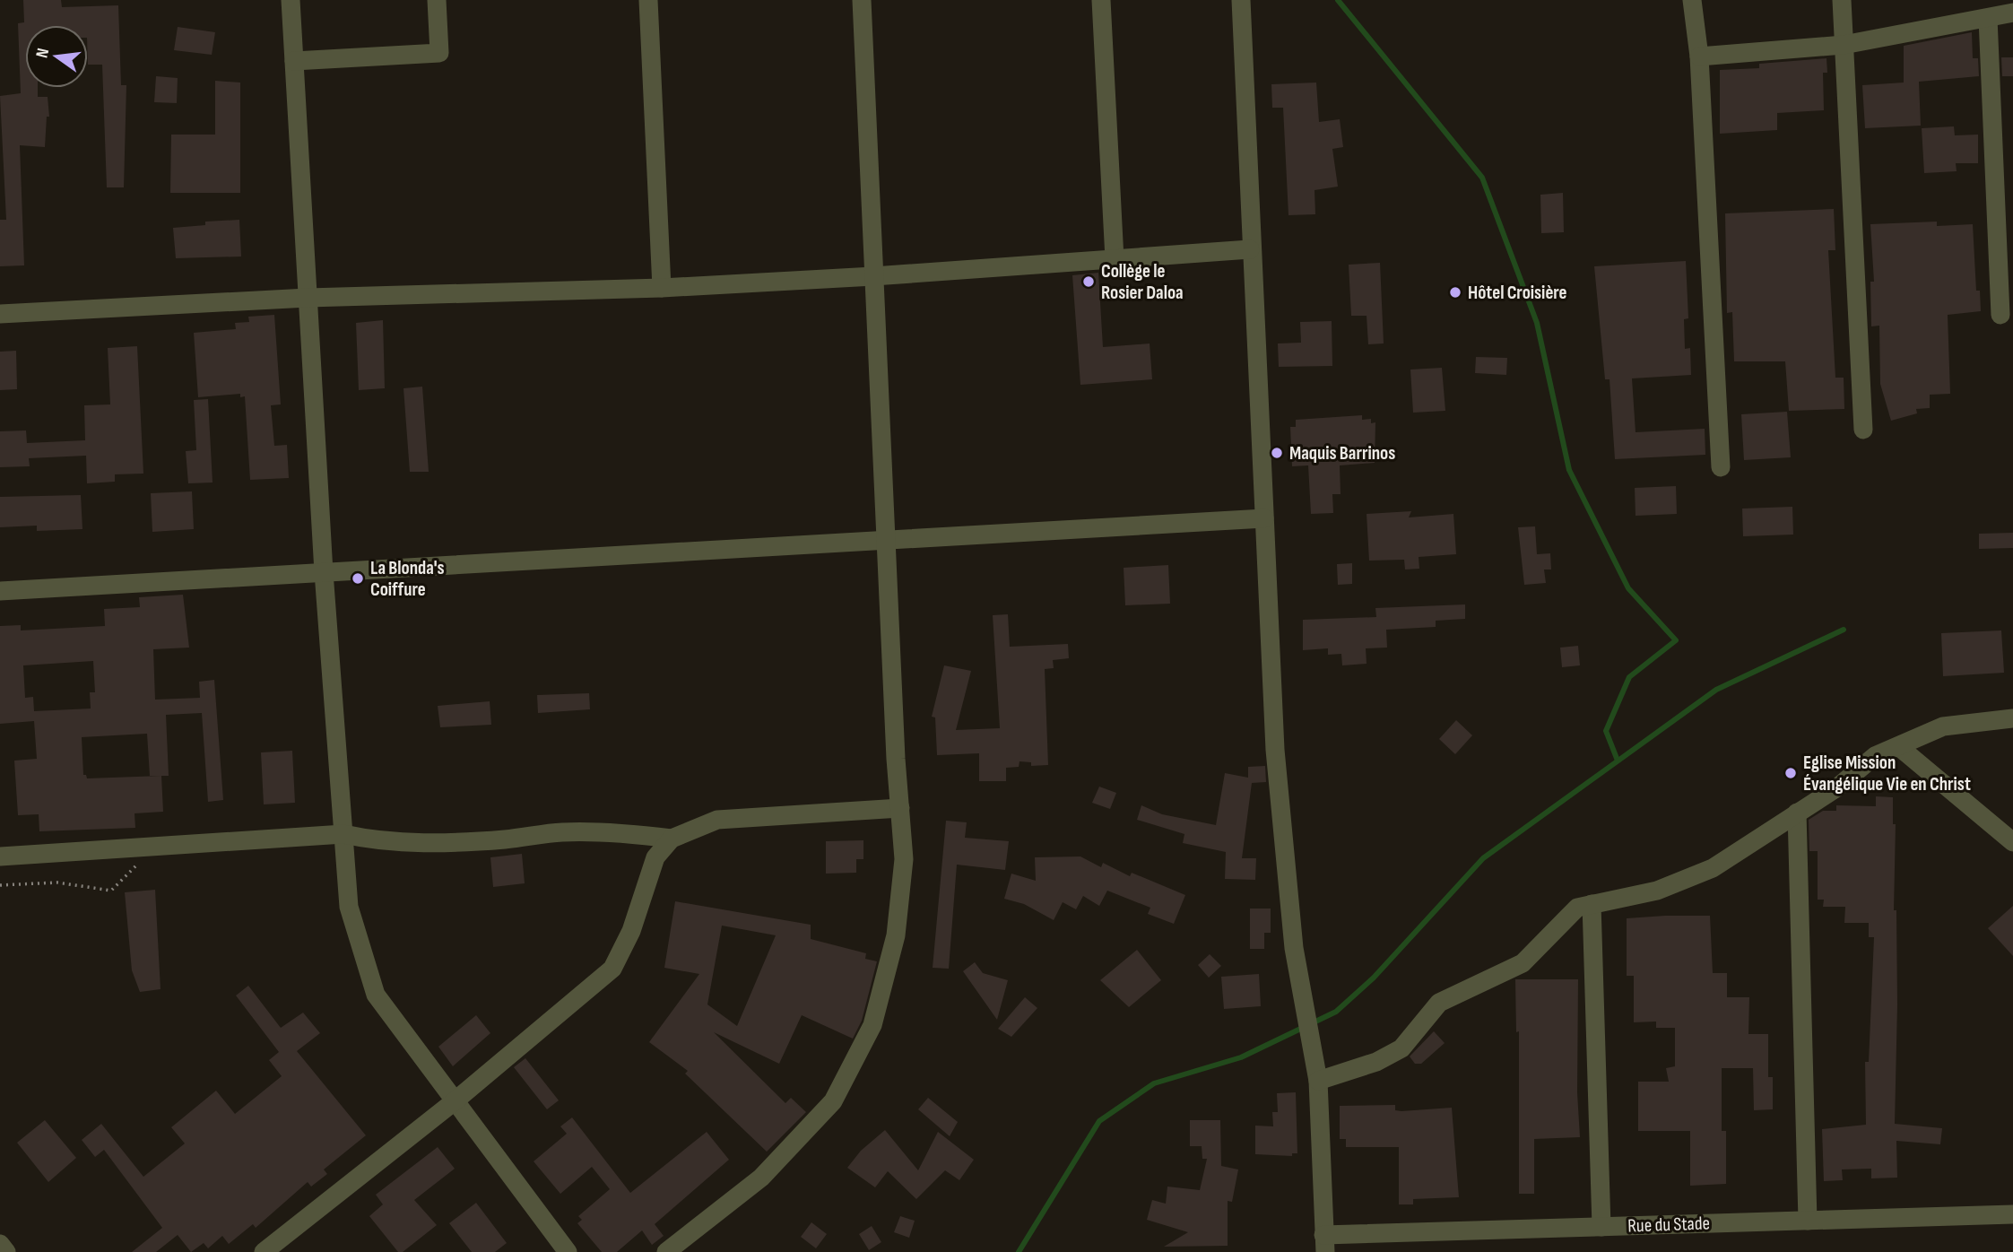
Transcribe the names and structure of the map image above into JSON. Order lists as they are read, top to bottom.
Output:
{
  "streets": {
    "street": ["Rue du Stade"]
  },
  "places": [
    "Collège le Rosier Daloa",
    "Hôtel Croisière",
    "Maquis Barrinos",
    "La Blonda's Coiffure",
    "Eglise Mission Évangélique Vie en Christ"
  ],
  "north": "left"
}
